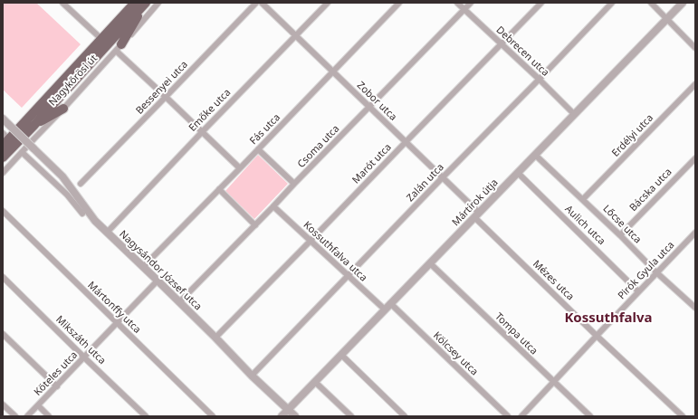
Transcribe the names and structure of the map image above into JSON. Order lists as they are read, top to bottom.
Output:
{
  "streets": {
    "main road": ["Nagykőrösi út"],
    "street": [
      "Debrecen utca",
      "Bessenyei utca",
      "Zobor utca",
      "Emőke utca",
      "Fás utca",
      "Erdélyi utca",
      "Csoma utca",
      "Marót utca",
      "Zalán utca",
      "Bácska utca",
      "Mártírok útja",
      "Lőcse utca",
      "Aulich utca",
      "Kossuthfalva utca",
      "Nagysándor József utca",
      "Pirók Gyula utca",
      "Mézes utca",
      "Mártonffy utca",
      "Tompa utca",
      "Mikszáth utca",
      "Kölcsey utca",
      "Köteles utca"
    ]
  },
  "crossings": [
    ["Debrecen utca", "Csoma utca"],
    ["Debrecen utca", "Marót utca"],
    ["Debrecen utca", "Zalán utca"],
    ["Debrecen utca", "Mártírok útja"],
    ["Zobor utca", "Emőke utca"],
    ["Zobor utca", "Fás utca"],
    ["Zobor utca", "Csoma utca"],
    ["Zobor utca", "Marót utca"],
    ["Zobor utca", "Zalán utca"],
    ["Zobor utca", "Mártírok útja"],
    ["Zobor utca", "Mézes utca"],
    ["Emőke utca", "Nagysándor József utca"],
    ["Fás utca", "Nagysándor József utca"],
    ["Erdélyi utca", "Lőcse utca"],
    ["Csoma utca", "Kossuthfalva utca"],
    ["Csoma utca", "Nagysándor József utca"],
    ["Marót utca", "Kossuthfalva utca"],
    ["Marót utca", "Nagysándor József utca"],
    ["Zalán utca", "Kossuthfalva utca"],
    ["Zalán utca", "Nagysándor József utca"],
    ["Bácska utca", "Lőcse utca"],
    ["Mártírok útja", "Lőcse utca"],
    ["Mártírok útja", "Aulich utca"],
    ["Mártírok útja", "Kossuthfalva utca"],
    ["Mártírok útja", "Nagysándor József utca"],
    ["Mártírok útja", "Mézes utca"],
    ["Mártírok útja", "Tompa utca"],
    ["Mártírok útja", "Kölcsey utca"],
    ["Lőcse utca", "Pirók Gyula utca"],
    ["Aulich utca", "Pirók Gyula utca"],
    ["Nagysándor József utca", "Köteles utca"],
    ["Pirók Gyula utca", "Mézes utca"],
    ["Pirók Gyula utca", "Tompa utca"],
    ["Mártonffy utca", "Köteles utca"],
    ["Mikszáth utca", "Köteles utca"]
  ],
  "districts": ["Kossuthfalva"]
}
